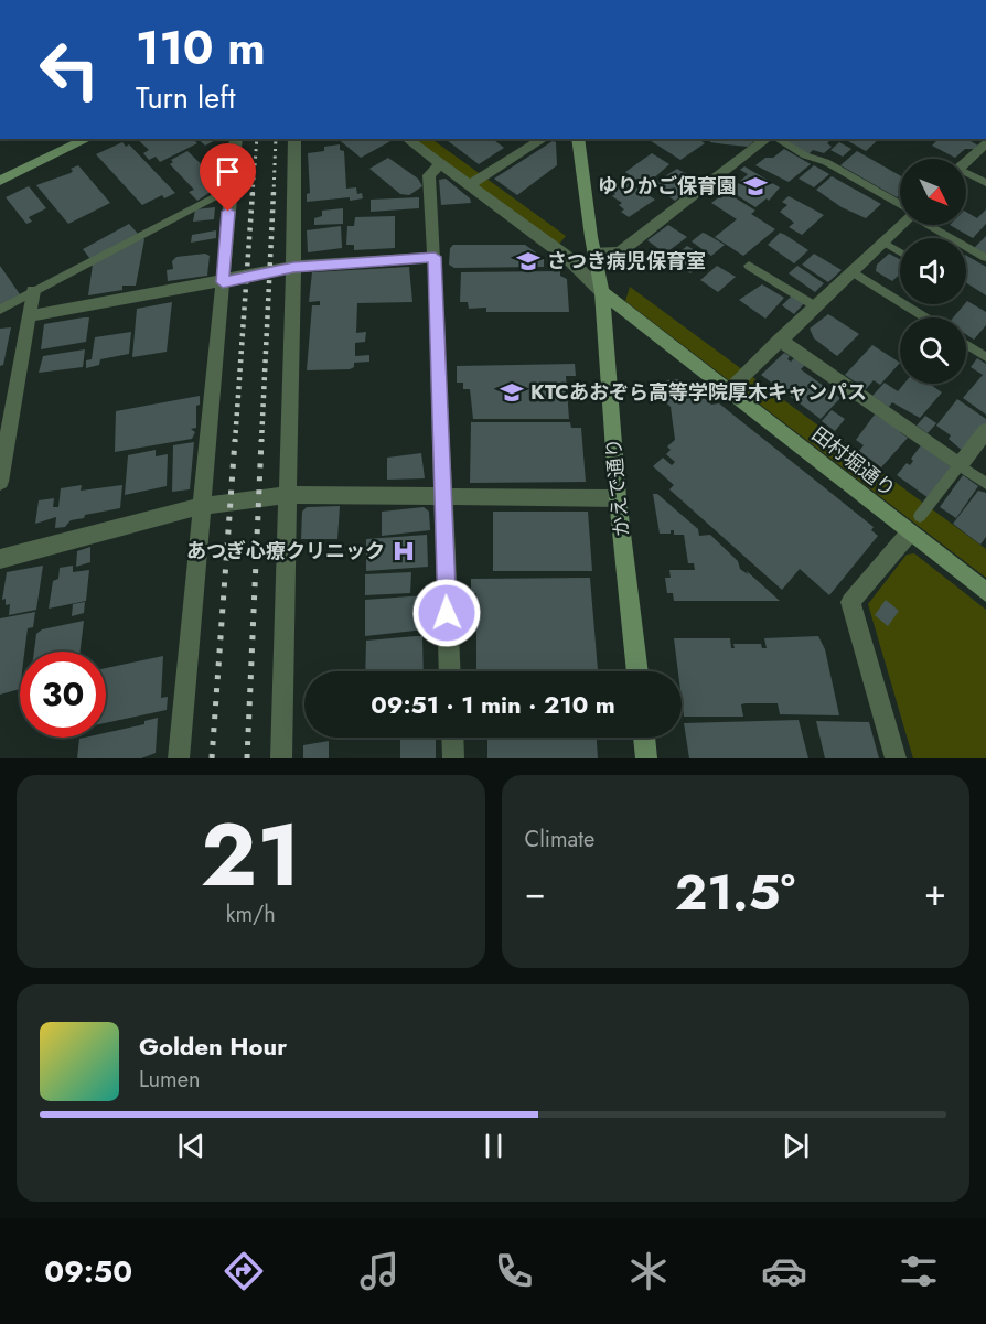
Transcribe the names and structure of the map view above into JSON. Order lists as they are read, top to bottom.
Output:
{
  "streets": {
    "street": ["田村堀通り", "かえで通り"]
  },
  "crossings": [
    ["田村堀通り", "かえで通り"]
  ],
  "places": {
    "school or university": ["ゆりかご保育園", "さつき病児保育室", "KTCあおぞら高等学院厚木キャンパス"],
    "hospital": ["あつぎ心療クリニック"]
  },
  "north": "bottom right",
  "page": {
    "turn": ["110 m", "Turn left"],
    "limit": "30",
    "trip": "09:51 · 1 min · 210 m",
    "tile": [
      ["21", "km/h"],
      "Climate"
    ],
    "heat": ["−", "21.5°", "+"],
    "song": ["Golden Hour", "Lumen"],
    "tabs": "09:50"
  }
}
